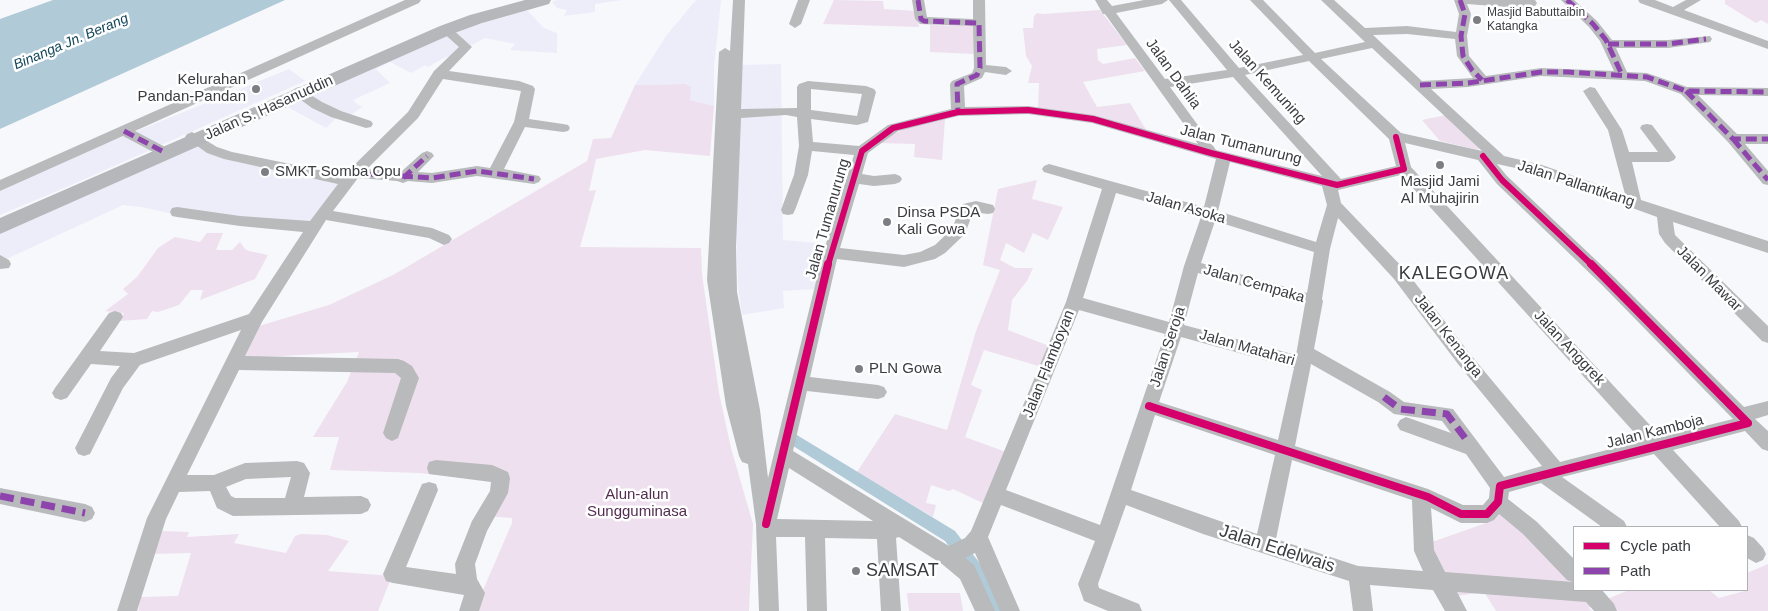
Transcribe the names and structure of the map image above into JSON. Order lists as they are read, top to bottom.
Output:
{
  "streets": {
    "highway": ["Jalan S. Hasanuddin"],
    "street": [
      "Jalan Dahlia",
      "Jalan Kemuning",
      "Jalan Tumanurung",
      "Jalan Pallantikang",
      "Jalan Asoka",
      "Jalan Mawar",
      "Jalan Cempaka",
      "Jalan Kenanga",
      "Jalan Seroja",
      "Jalan Matahari",
      "Jalan Anggrek",
      "Jalan Flamboyan",
      "Jalan Kamboja",
      "Jalan Edelwais"
    ]
  },
  "crossings": [
    ["Jalan Dahlia", "Jalan Tumanurung"],
    ["Jalan Dahlia", "Jalan Seroja"],
    ["Jalan Kemuning", "Jalan Tumanurung"],
    ["Jalan Tumanurung", "Jalan Seroja"],
    ["Jalan Tumanurung", "Jalan Anggrek"],
    ["Jalan Pallantikang", "Jalan Mawar"],
    ["Jalan Asoka", "Jalan Seroja"],
    ["Jalan Asoka", "Jalan Flamboyan"],
    ["Jalan Cempaka", "Jalan Seroja"],
    ["Jalan Kenanga", "Jalan Kamboja"],
    ["Jalan Seroja", "Jalan Matahari"],
    ["Jalan Seroja", "Jalan Kamboja"],
    ["Jalan Seroja", "Jalan Edelwais"],
    ["Jalan Matahari", "Jalan Flamboyan"],
    ["Jalan Matahari", "Jalan Kamboja"],
    ["Jalan Anggrek", "Jalan Kamboja"]
  ],
  "districts": ["KALEGOWA"],
  "water": ["Binanga Jn. Berang"],
  "parks": ["Alun-alun Sungguminasa"],
  "places": [
    "Masjid Babuttaibin Katangka",
    "Kelurahan Pandan-Pandan",
    "Masjid Jami Al Muhajirin",
    "SMKT Somba Opu",
    "Dinsa PSDA Kali Gowa",
    "PLN Gowa",
    "SAMSAT"
  ],
  "legend": ["Cycle path", "Path"]
}
